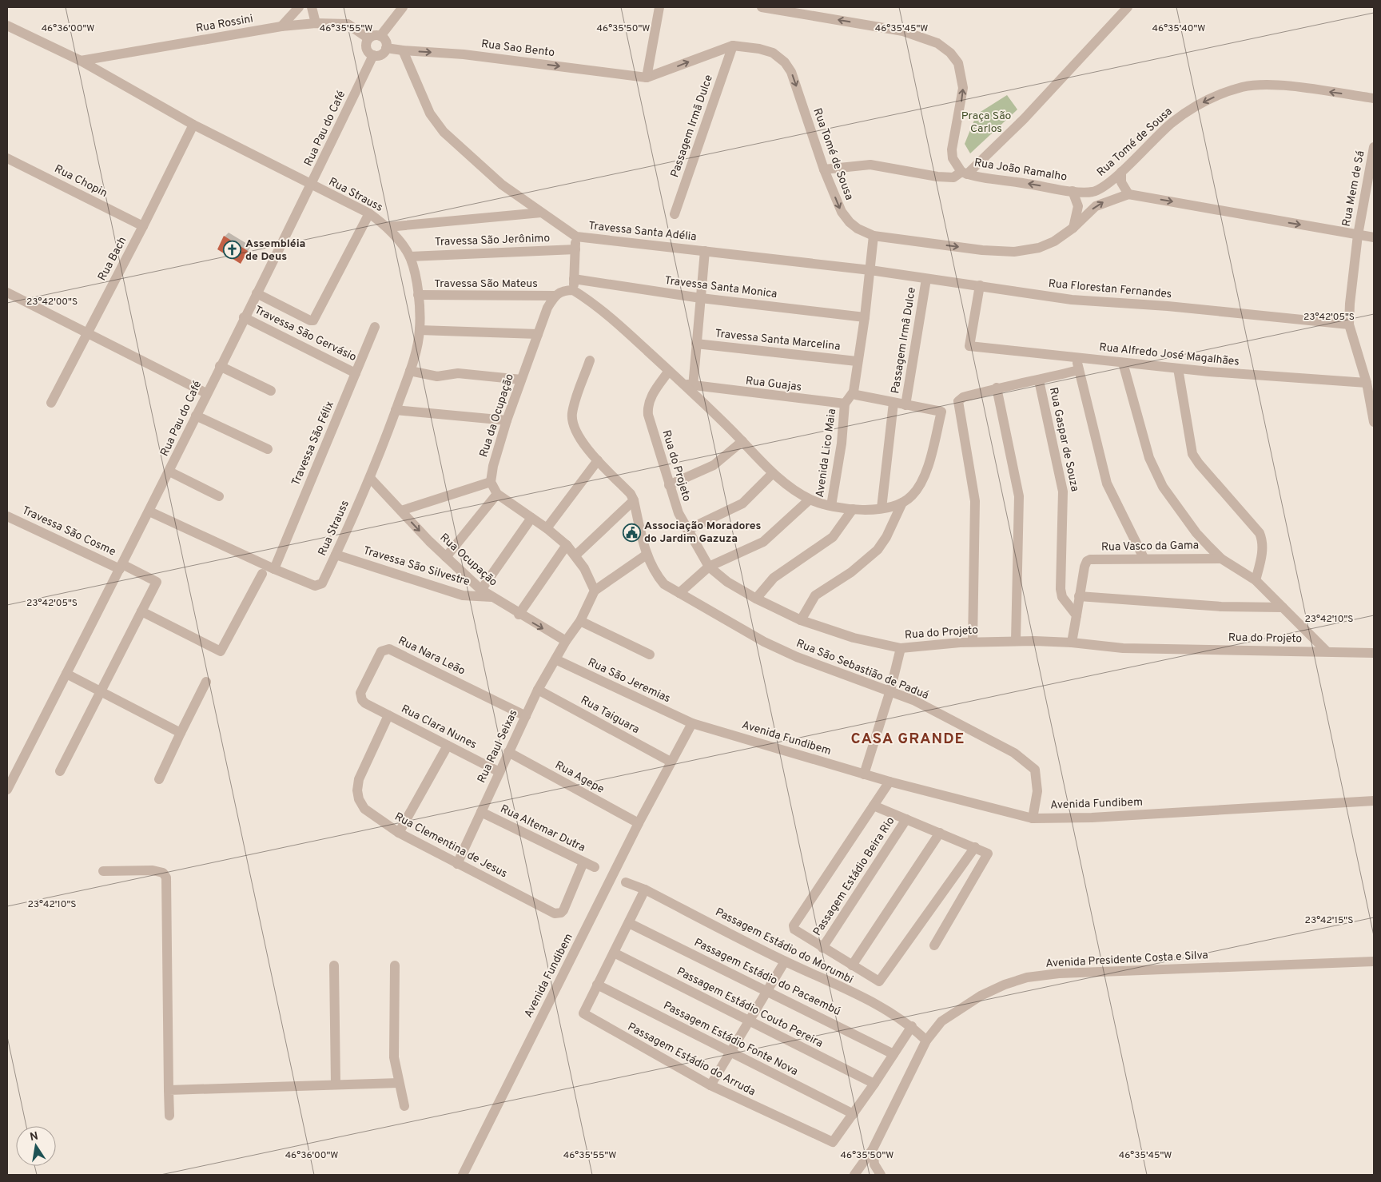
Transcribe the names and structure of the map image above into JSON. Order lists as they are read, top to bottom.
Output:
{
  "streets": {
    "street": [
      "Rua Rossini",
      "Rua Sao Bento",
      "Passagem Irmã Dulce",
      "Rua Pau do Café",
      "Rua Tomé de Sousa",
      "Rua João Ramalho",
      "Rua Chopin",
      "Rua Mem de Sá",
      "Rua Strauss",
      "Travessa Santa Adélia",
      "Travessa São Jerônimo",
      "Rua Bach",
      "Travessa São Mateus",
      "Travessa Santa Monica",
      "Rua Florestan Fernandes",
      "Travessa São Gervásio",
      "Travessa Santa Marcelina",
      "Passagem Irmâ Dulce",
      "Rua Alfredo José Magalhães",
      "Rua Guajas",
      "Rua da Ocupação",
      "Rua Gaspar de Souza",
      "Travessa São Félix",
      "Avenida Lico Maia",
      "Rua do Projeto",
      "Travessa São Cosme",
      "Rua Vasco da Gama",
      "Rua Ocupação",
      "Travessa São Silvestre",
      "Rua Nara Leão",
      "Rua São Sebastião de Paduá",
      "Rua São Jeremias",
      "Rua Taiguara",
      "Rua Clara Nunes",
      "Avenida Fundibem",
      "Rua Raul Seixas",
      "Rua Agepe",
      "Rua Altemar Dutra",
      "Rua Clementina de Jesus",
      "Passagem Estádio Beira Rio",
      "Passagem Estádio do Morumbi",
      "Avenida Presidente Costa e Silva",
      "Passagem Estádio do Pacaembú",
      "Passagem Estádio Couto Pereira",
      "Passagem Estádio Fonte Nova",
      "Passagem Estádio do Arruda"
    ]
  },
  "crossings": [
    ["Rua Rossini", "Rua Sao Bento"],
    ["Rua Rossini", "Rua Pau do Café"],
    ["Rua Rossini", "Rua Strauss"],
    ["Rua Sao Bento", "Rua Pau do Café"],
    ["Rua Sao Bento", "Rua Tomé de Sousa"],
    ["Rua Sao Bento", "Travessa Santa Adélia"],
    ["Passagem Irmã Dulce", "Rua Tomé de Sousa"],
    ["Rua Pau do Café", "Rua Strauss"],
    ["Rua Pau do Café", "Travessa São Gervásio"],
    ["Rua Pau do Café", "Travessa São Cosme"],
    ["Rua Tomé de Sousa", "Rua João Ramalho"],
    ["Rua Chopin", "Rua Bach"],
    ["Rua Mem de Sá", "Rua Florestan Fernandes"],
    ["Rua Mem de Sá", "Rua Alfredo José Magalhães"],
    ["Rua Strauss", "Travessa São Jerônimo"],
    ["Rua Strauss", "Rua Bach"],
    ["Rua Strauss", "Travessa São Mateus"],
    ["Rua Strauss", "Travessa São Félix"],
    ["Rua Strauss", "Rua Ocupação"],
    ["Rua Strauss", "Travessa São Silvestre"],
    ["Travessa Santa Adélia", "Rua Florestan Fernandes"],
    ["Travessa São Mateus", "Rua da Ocupação"],
    ["Rua Florestan Fernandes", "Passagem Irmâ Dulce"],
    ["Rua Florestan Fernandes", "Rua Alfredo José Magalhães"],
    ["Travessa São Gervásio", "Travessa São Félix"],
    ["Rua Guajas", "Avenida Lico Maia"],
    ["Rua Gaspar de Souza", "Rua Vasco da Gama"],
    ["Rua Ocupação", "Travessa São Silvestre"],
    ["Rua Ocupação", "Rua Raul Seixas"],
    ["Rua Nara Leão", "Rua Clara Nunes"],
    ["Rua Nara Leão", "Rua Raul Seixas"],
    ["Rua Nara Leão", "Rua Clementina de Jesus"],
    ["Rua São Sebastião de Paduá", "Avenida Fundibem"],
    ["Rua São Jeremias", "Avenida Fundibem"],
    ["Rua São Jeremias", "Rua Raul Seixas"],
    ["Rua Taiguara", "Avenida Fundibem"],
    ["Rua Taiguara", "Rua Raul Seixas"],
    ["Rua Clara Nunes", "Rua Raul Seixas"],
    ["Rua Clara Nunes", "Rua Clementina de Jesus"],
    ["Avenida Fundibem", "Rua Agepe"],
    ["Rua Raul Seixas", "Rua Agepe"],
    ["Rua Raul Seixas", "Rua Altemar Dutra"],
    ["Rua Raul Seixas", "Rua Clementina de Jesus"],
    ["Rua Altemar Dutra", "Rua Clementina de Jesus"],
    ["Passagem Estádio do Morumbi", "Avenida Presidente Costa e Silva"],
    ["Passagem Estádio do Morumbi", "Passagem Estádio do Arruda"],
    ["Passagem Estádio do Pacaembú", "Passagem Estádio do Arruda"],
    ["Passagem Estádio Couto Pereira", "Passagem Estádio do Arruda"],
    ["Passagem Estádio Fonte Nova", "Passagem Estádio do Arruda"]
  ],
  "one_way": ["Rua Sao Bento", "Rua João Ramalho"],
  "districts": ["CASA GRANDE"],
  "parks": ["Praça São Carlos"],
  "places": {
    "church": ["Assembléia de Deus"],
    "public building": ["Associação Moradores do Jardim Gazuza"]
  },
  "north": "top",
  "coordinates": [
    "46°36'00\"W",
    "46°35'55\"W",
    "46°35'50\"W",
    "46°35'45\"W",
    "46°35'40\"W",
    "23°42'00\"S",
    "23°42'05\"S",
    "23°42'10\"S",
    "23°42'15\"S"
  ]
}
